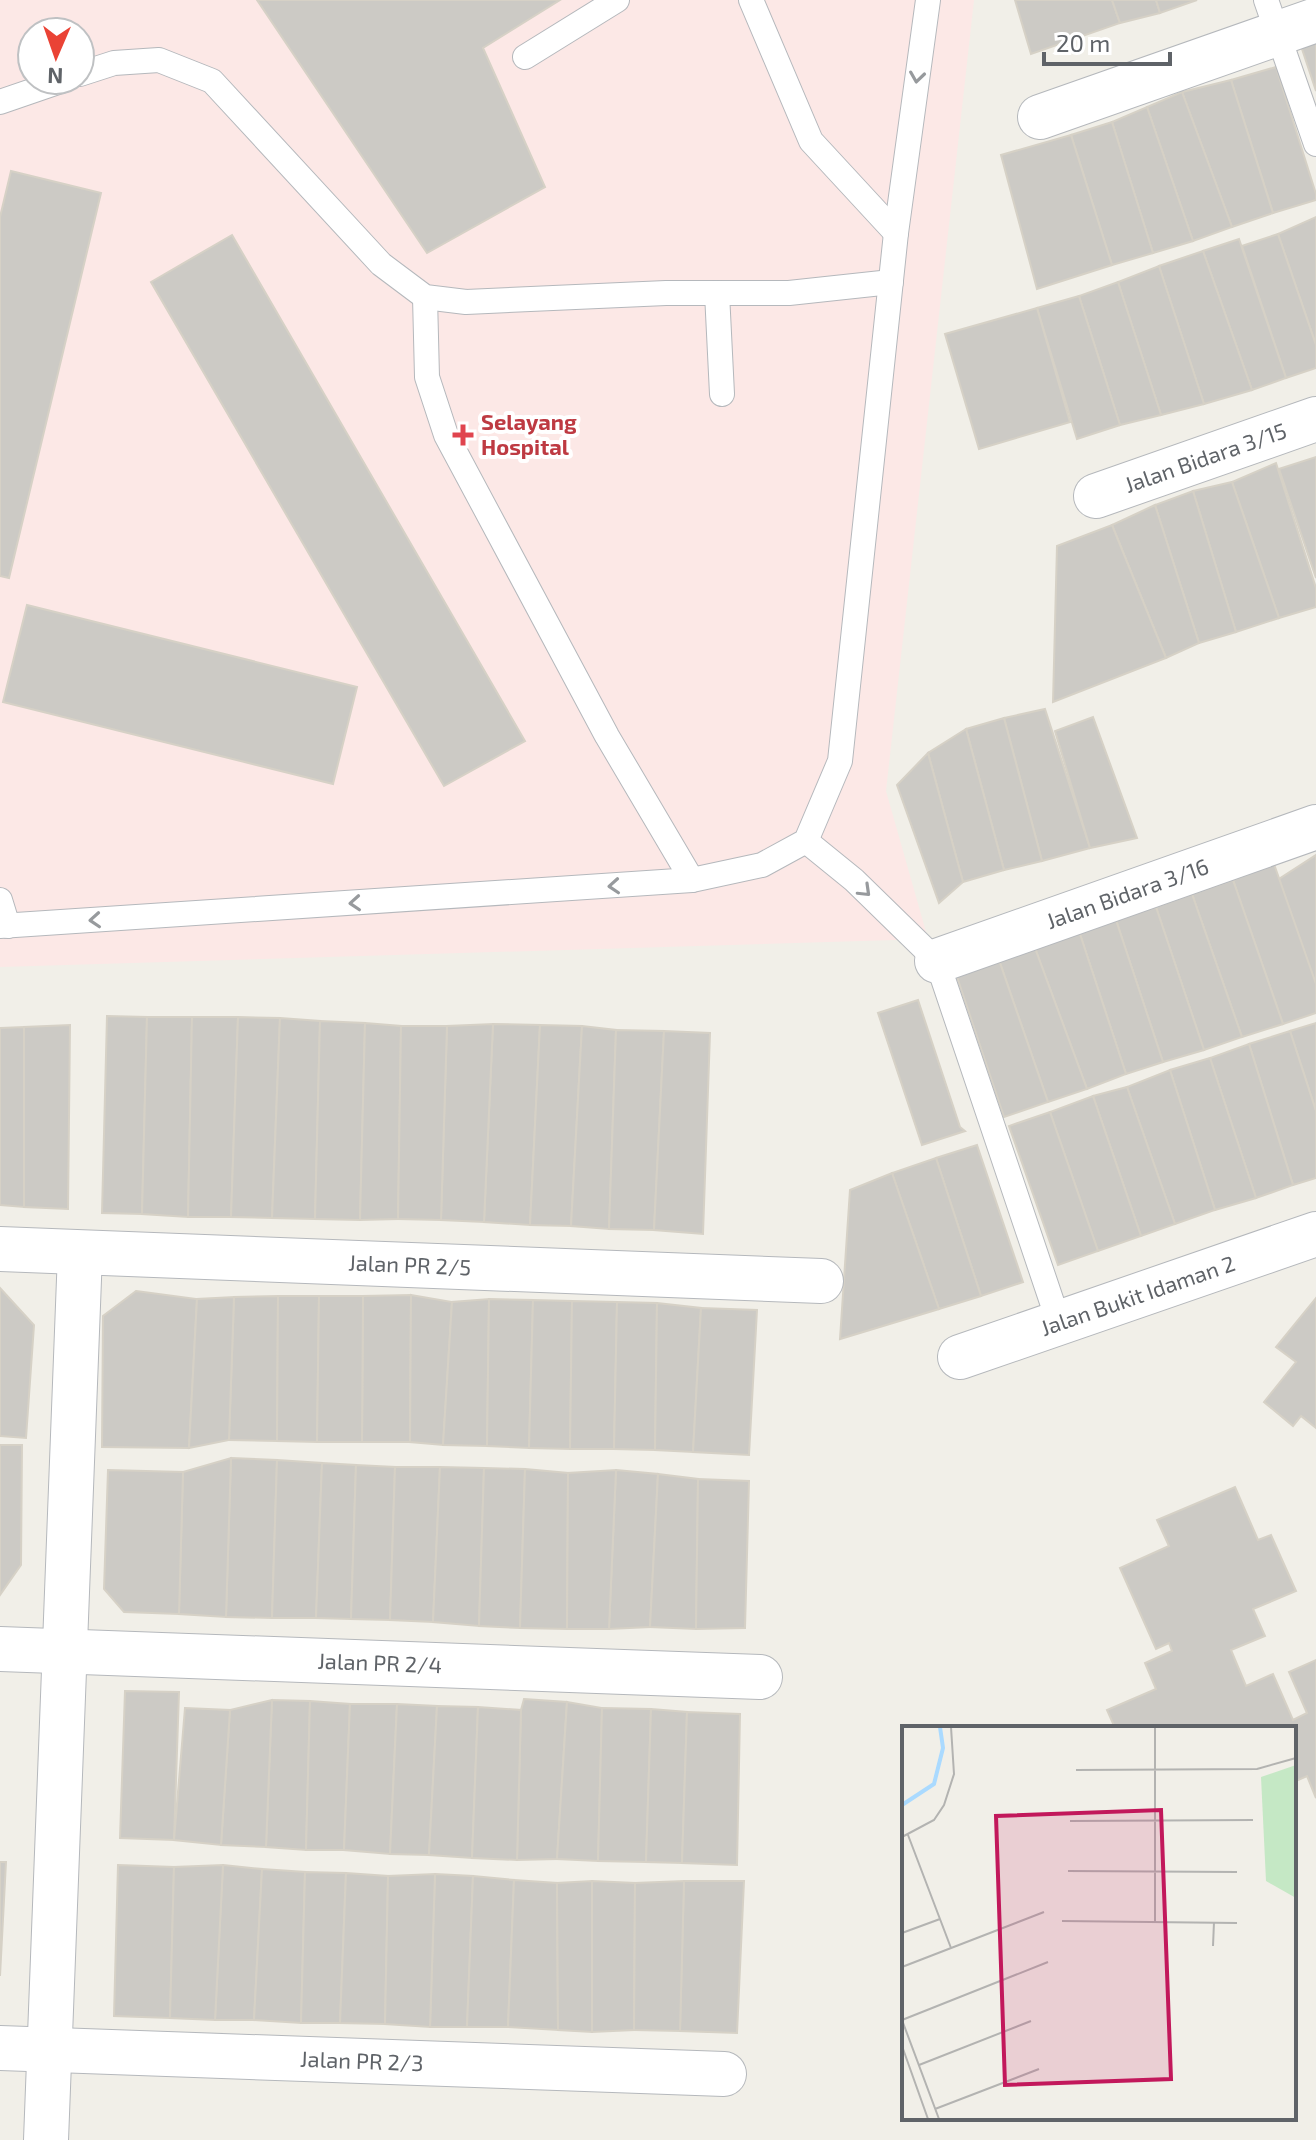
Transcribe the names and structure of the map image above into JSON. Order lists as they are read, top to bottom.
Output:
{
  "streets": {
    "street": [
      "Jalan Bidara 3/15",
      "Jalan Bidara 3/16",
      "Jalan PR 2/5",
      "Jalan Bukit Idaman 2",
      "Jalan PR 2/4",
      "Jalan PR 2/3"
    ]
  },
  "places": {
    "health": ["Selayang Hospital"]
  },
  "scale_bar": "20 m",
  "north": "bottom"
}
